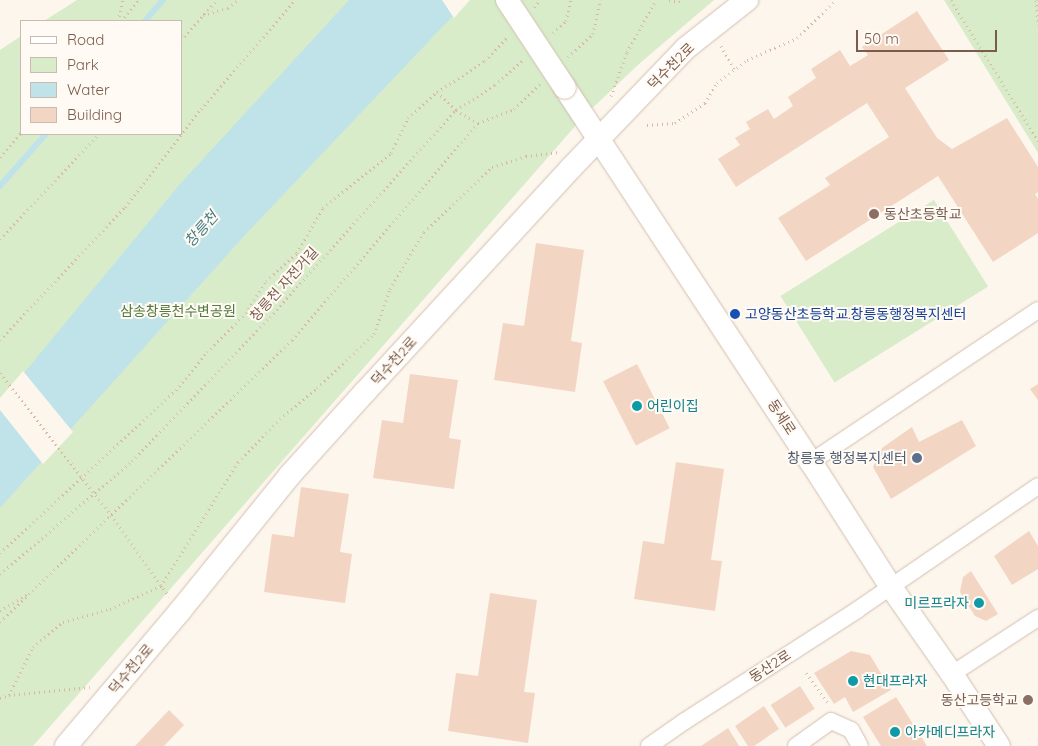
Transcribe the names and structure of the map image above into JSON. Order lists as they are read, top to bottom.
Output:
{
  "streets": {
    "street": ["덕수천2로", "동세로", "동산2로"],
    "path": ["창릉천 자전거길"]
  },
  "crossings": [
    ["덕수천2로", "동세로"],
    ["동세로", "동산2로"]
  ],
  "water": ["창릉천"],
  "parks": ["삼송창릉천수변공원"],
  "places": [
    "동산초등학교",
    "고양동산초등학교.창릉동행정복지센터",
    "어린이집",
    "창릉동 행정복지센터",
    "미르프라자",
    "현대프라자",
    "동산고등학교",
    "아카메디프라자"
  ],
  "legend": [
    "Road",
    "Park",
    "Water",
    "Building"
  ],
  "scale_bar": "50 m"
}
